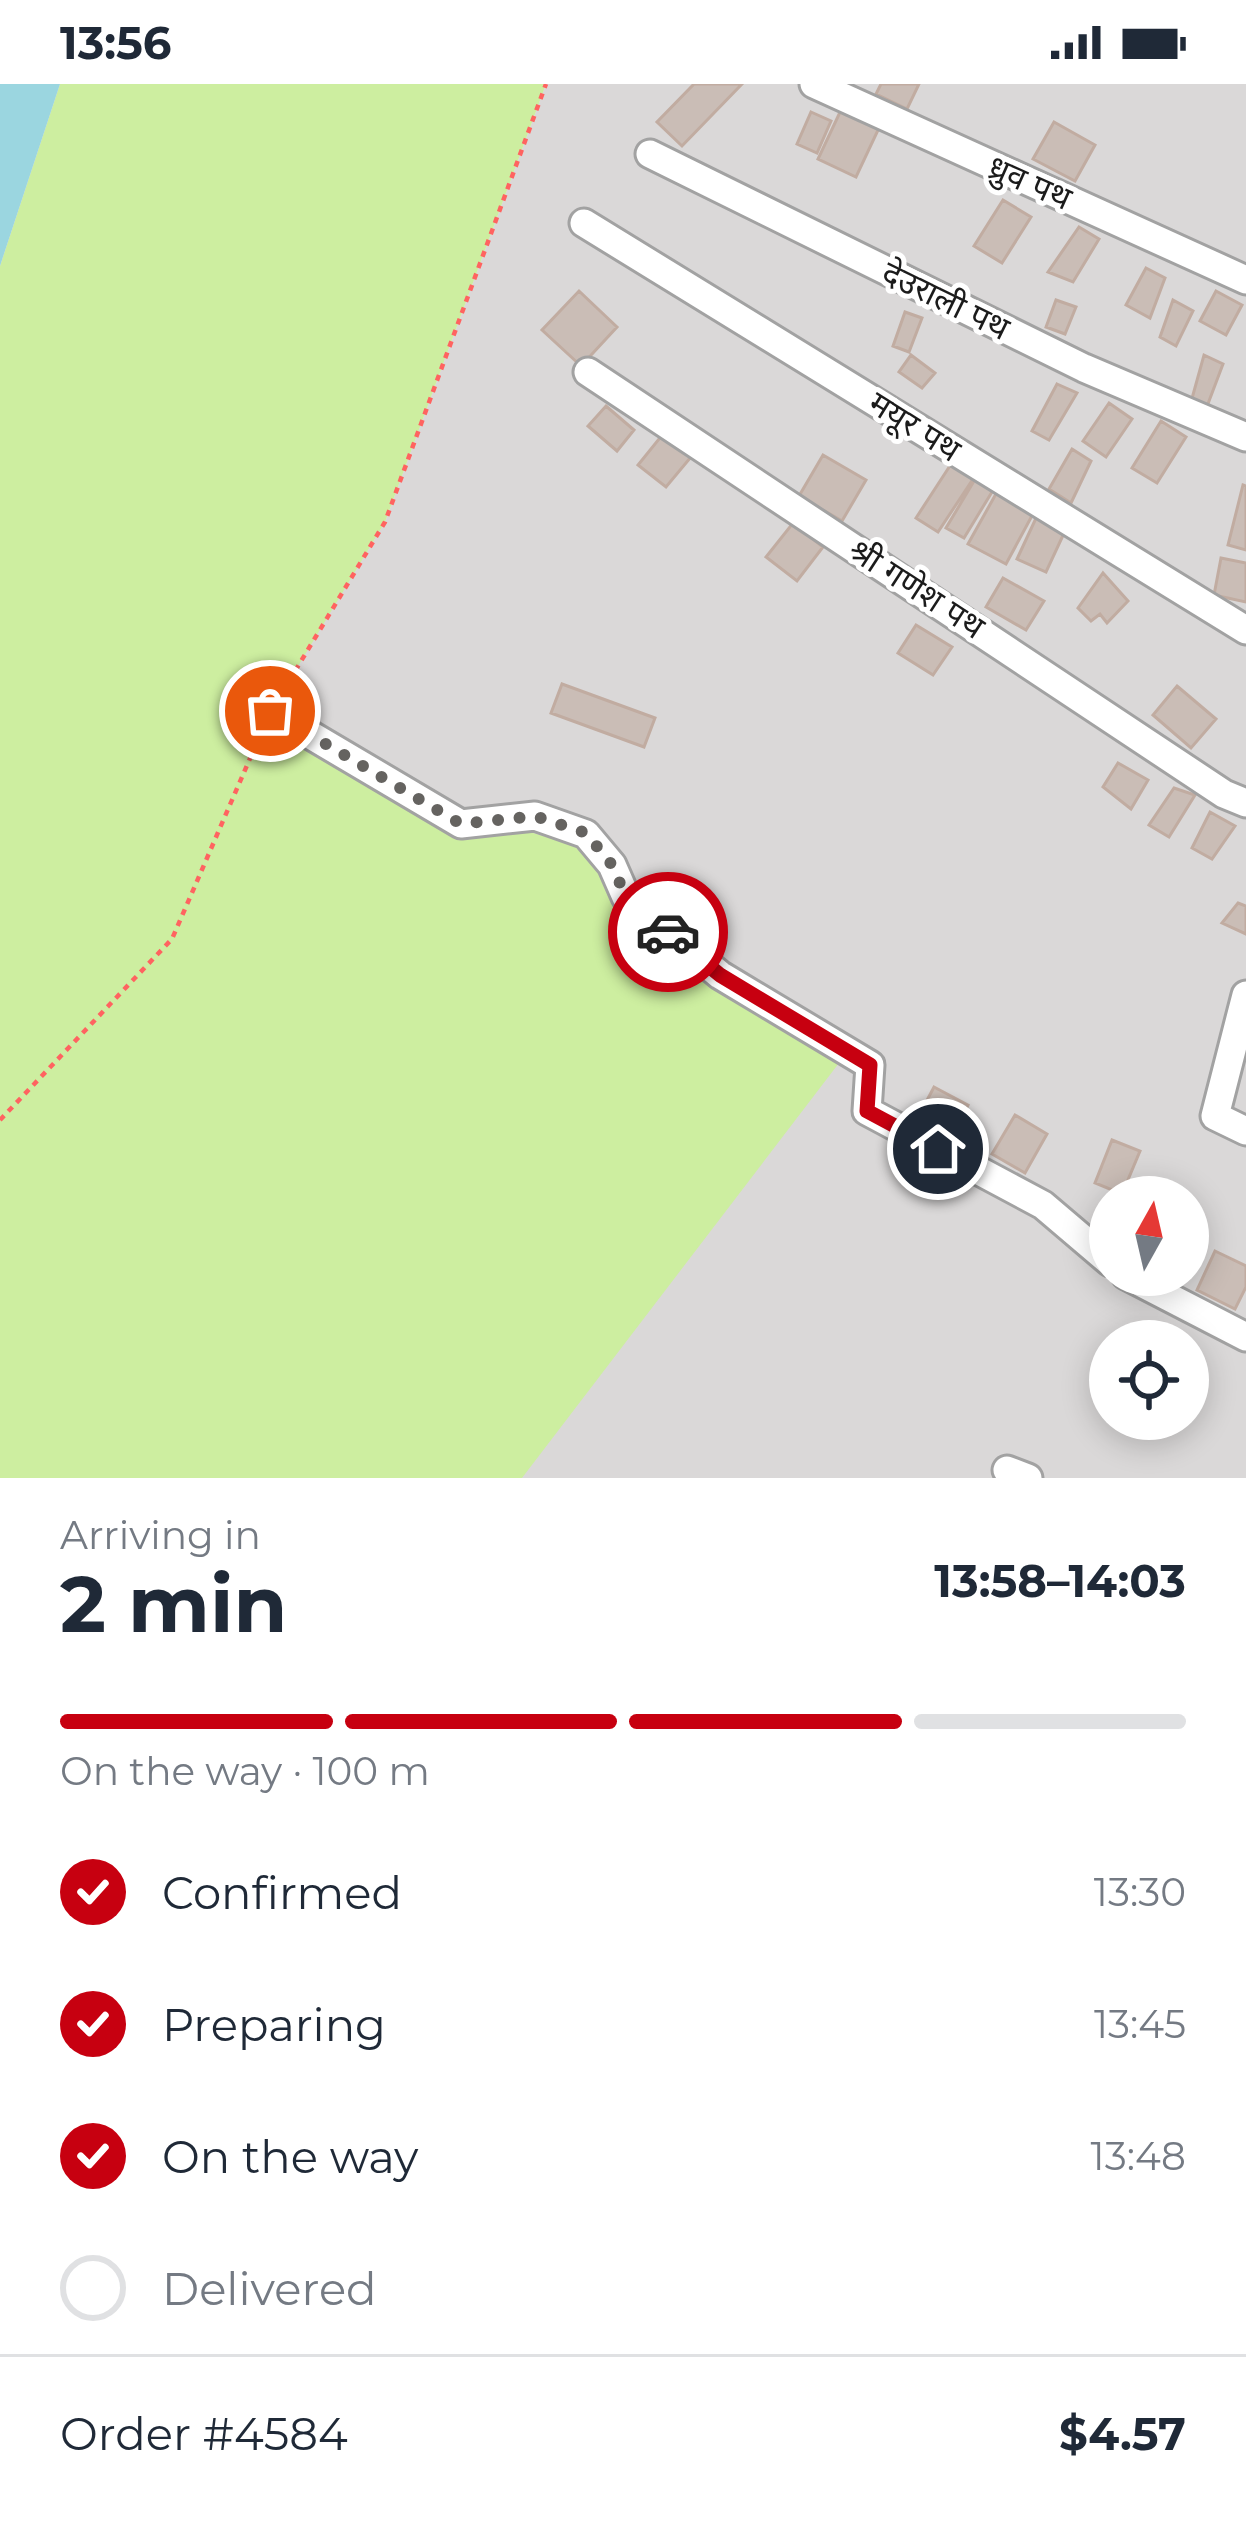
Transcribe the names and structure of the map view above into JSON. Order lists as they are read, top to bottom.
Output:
{
  "streets": {
    "street": [
      "ध्रुव पथ",
      "देउराली पथ",
      "मयूर पथ",
      "श्री गणेश पथ"
    ]
  },
  "north": "top",
  "page": {
    "status": "13:56",
    "heading": ["2 min", "Arriving in", "13:58–14:03"],
    "panel": ["Order #4584", "$4.57"],
    "bar": "On the way · 100 m",
    "list": [
      ["Confirmed", "13:30"],
      ["Preparing", "13:45"],
      ["On the way", "13:48"],
      "Delivered"
    ]
  }
}
